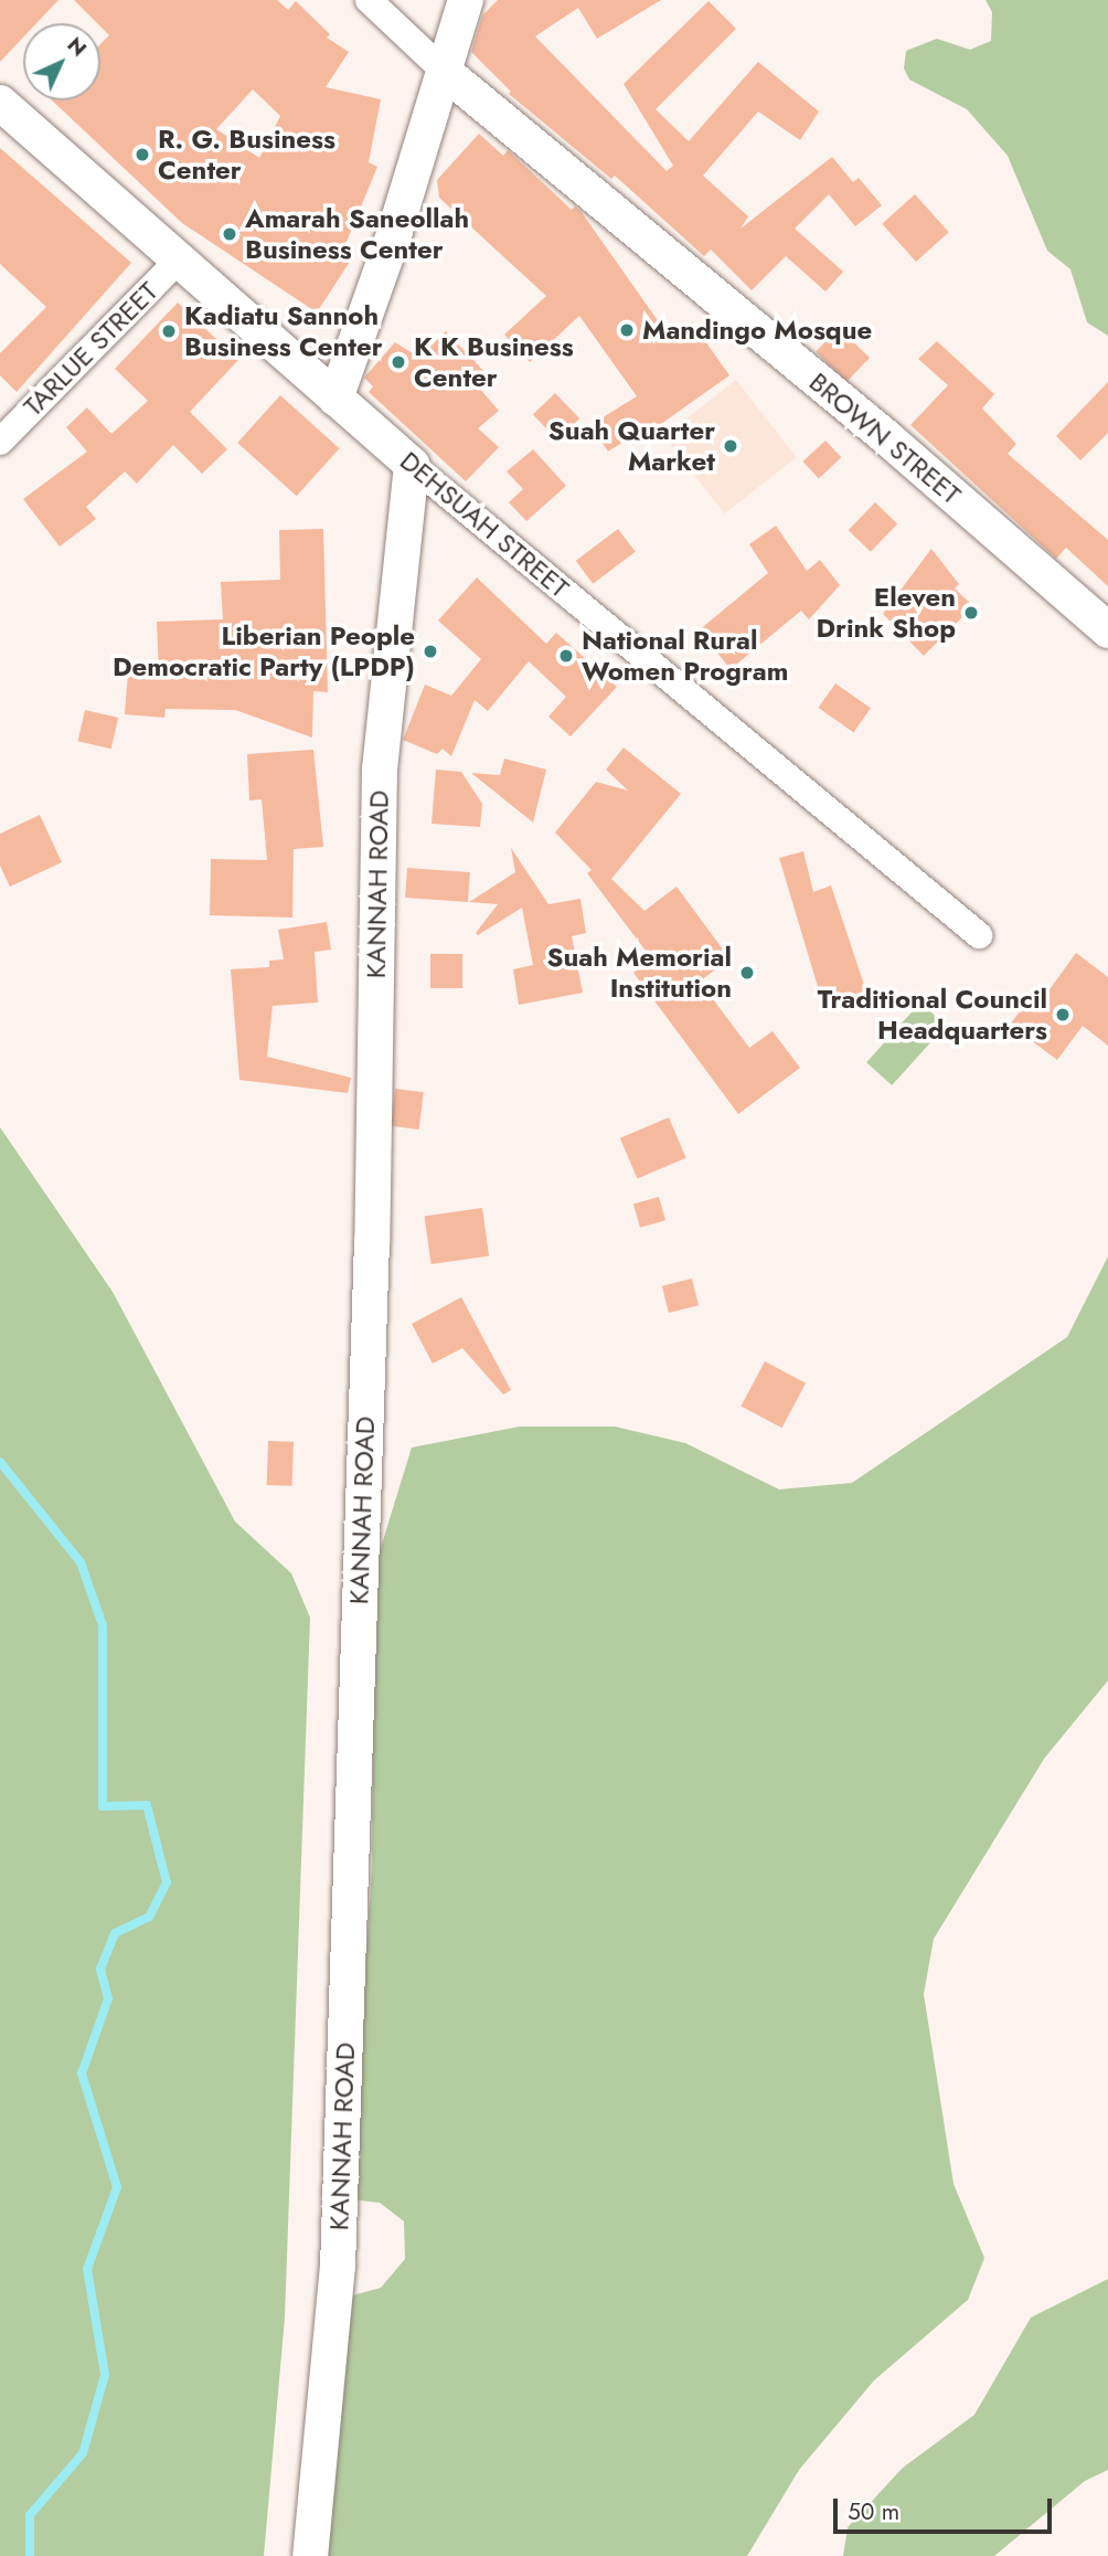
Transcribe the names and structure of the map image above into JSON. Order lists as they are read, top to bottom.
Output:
{
  "streets": {
    "street": [
      "TARLUE STREET",
      "BROWN STREET",
      "DEHSUAH STREET",
      "KANNAH ROAD"
    ]
  },
  "crossings": [
    ["TARLUE STREET", "DEHSUAH STREET"],
    ["DEHSUAH STREET", "KANNAH ROAD"]
  ],
  "places": [
    "R. G. Business Center",
    "Amarah Saneollah Business Center",
    "Mandingo Mosque",
    "Kadiatu Sannoh Business Center",
    "K K Business Center",
    "Suah Quarter Market",
    "Eleven Drink Shop",
    "Liberian People Democratic Party (LPDP)",
    "National Rural Women Program",
    "Suah Memorial Institution",
    "Traditional Council Headquarters"
  ],
  "scale_bar": "50 m",
  "north": "top right"
}
